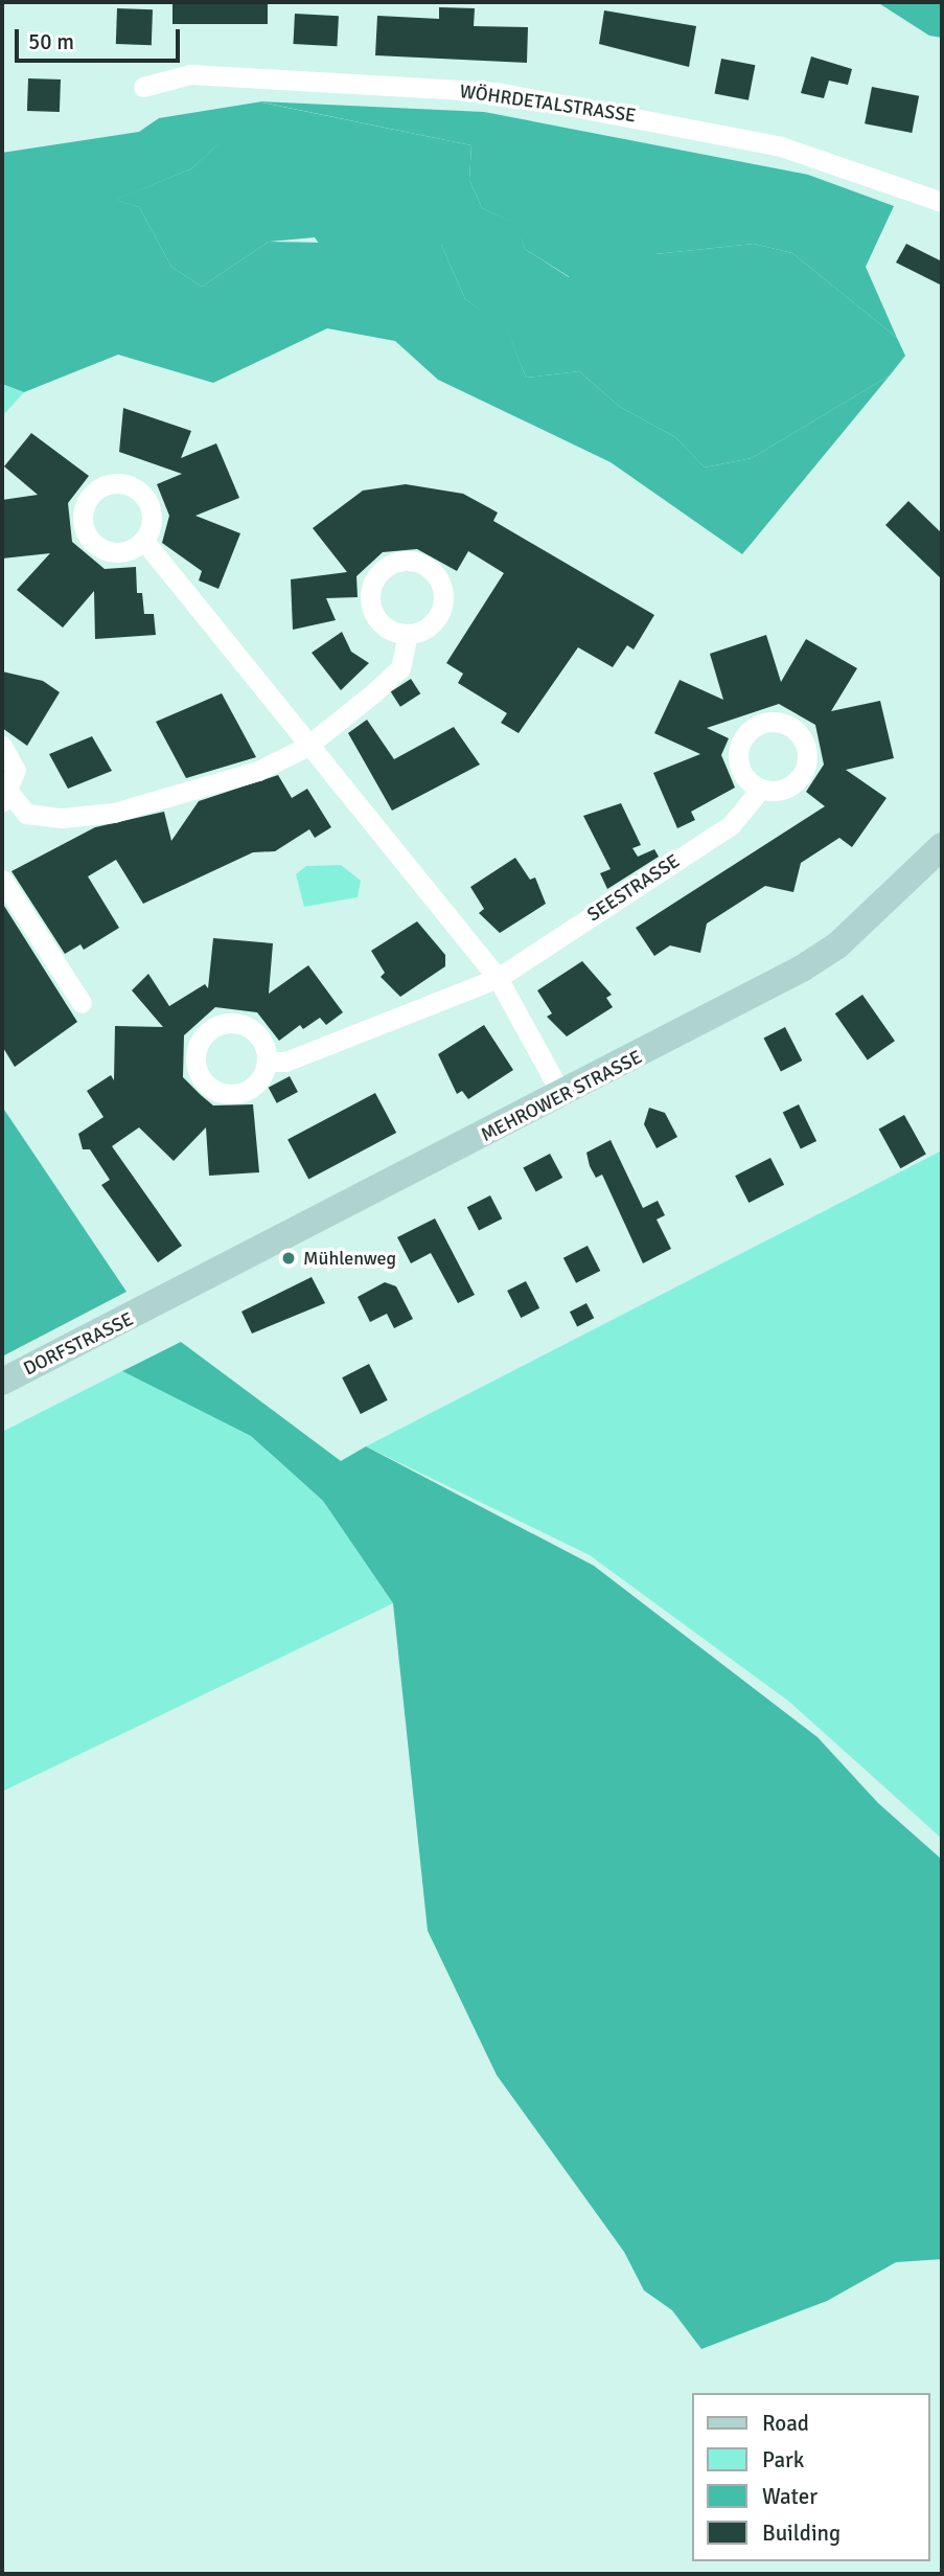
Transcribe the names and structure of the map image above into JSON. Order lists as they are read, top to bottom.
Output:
{
  "streets": {
    "main road": ["MEHROWER STRASSE", "DORFSTRASSE"],
    "street": ["WÖHRDETALSTRASSE", "SEESTRASSE"]
  },
  "crossings": [
    ["MEHROWER STRASSE", "DORFSTRASSE"]
  ],
  "places": ["Mühlenweg"],
  "legend": [
    "Road",
    "Park",
    "Water",
    "Building"
  ],
  "scale_bar": "50 m"
}
